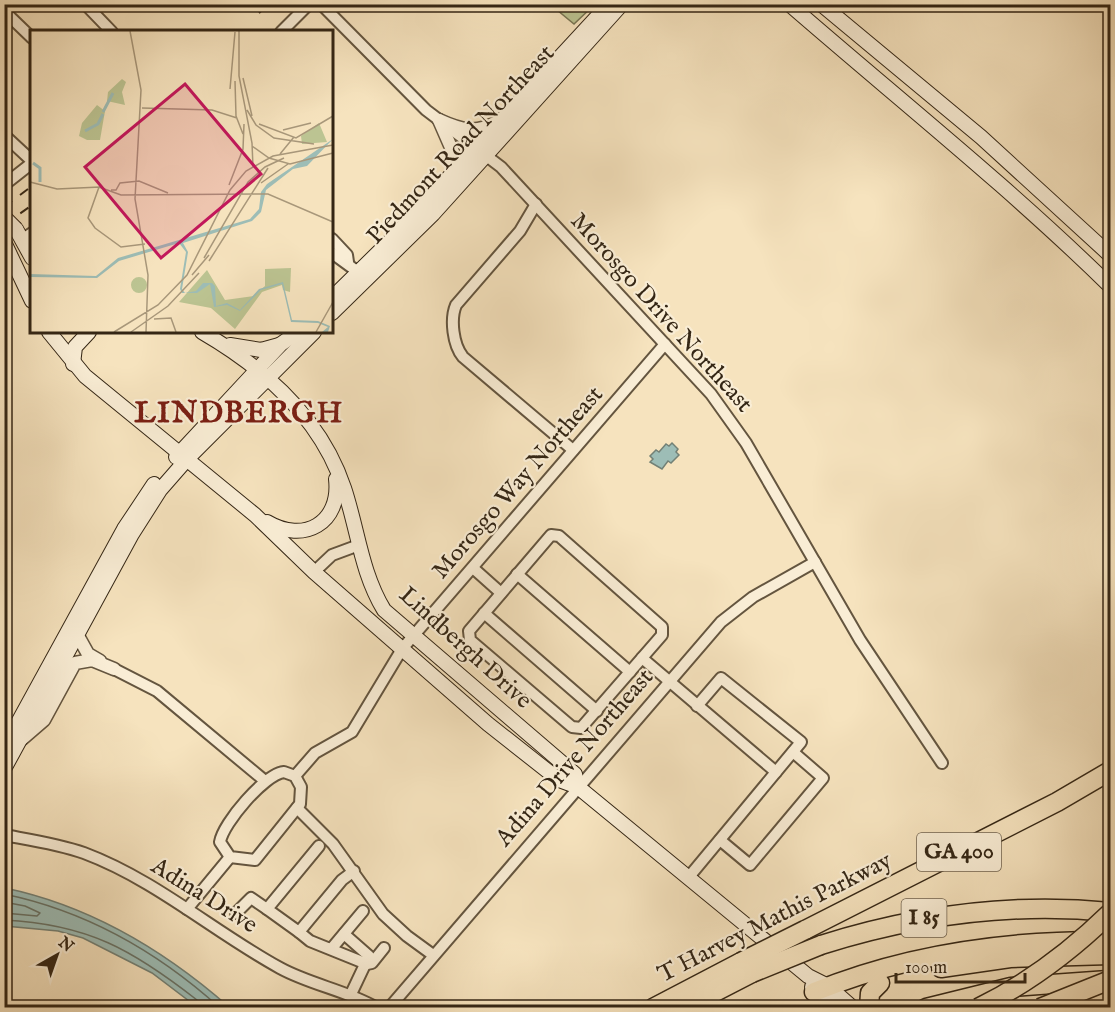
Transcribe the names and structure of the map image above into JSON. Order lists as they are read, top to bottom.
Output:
{
  "streets": {
    "highway": ["GA 400", "T Harvey Mathis Parkway", "I 85"],
    "main road": ["Piedmont Road Northeast", "Lindbergh Drive"],
    "street": [
      "Morosgo Drive Northeast",
      "Morosgo Way Northeast",
      "Adina Drive Northeast",
      "Adina Drive"
    ]
  },
  "crossings": [
    ["Piedmont Road Northeast", "Morosgo Drive Northeast"],
    ["Morosgo Drive Northeast", "Morosgo Way Northeast"],
    ["Morosgo Drive Northeast", "Adina Drive Northeast"],
    ["Morosgo Way Northeast", "Lindbergh Drive"],
    ["Lindbergh Drive", "Adina Drive Northeast"],
    ["T Harvey Mathis Parkway", "I 85"]
  ],
  "districts": ["LINDBERGH"],
  "scale_bar": "100 m",
  "north": "top right"
}
